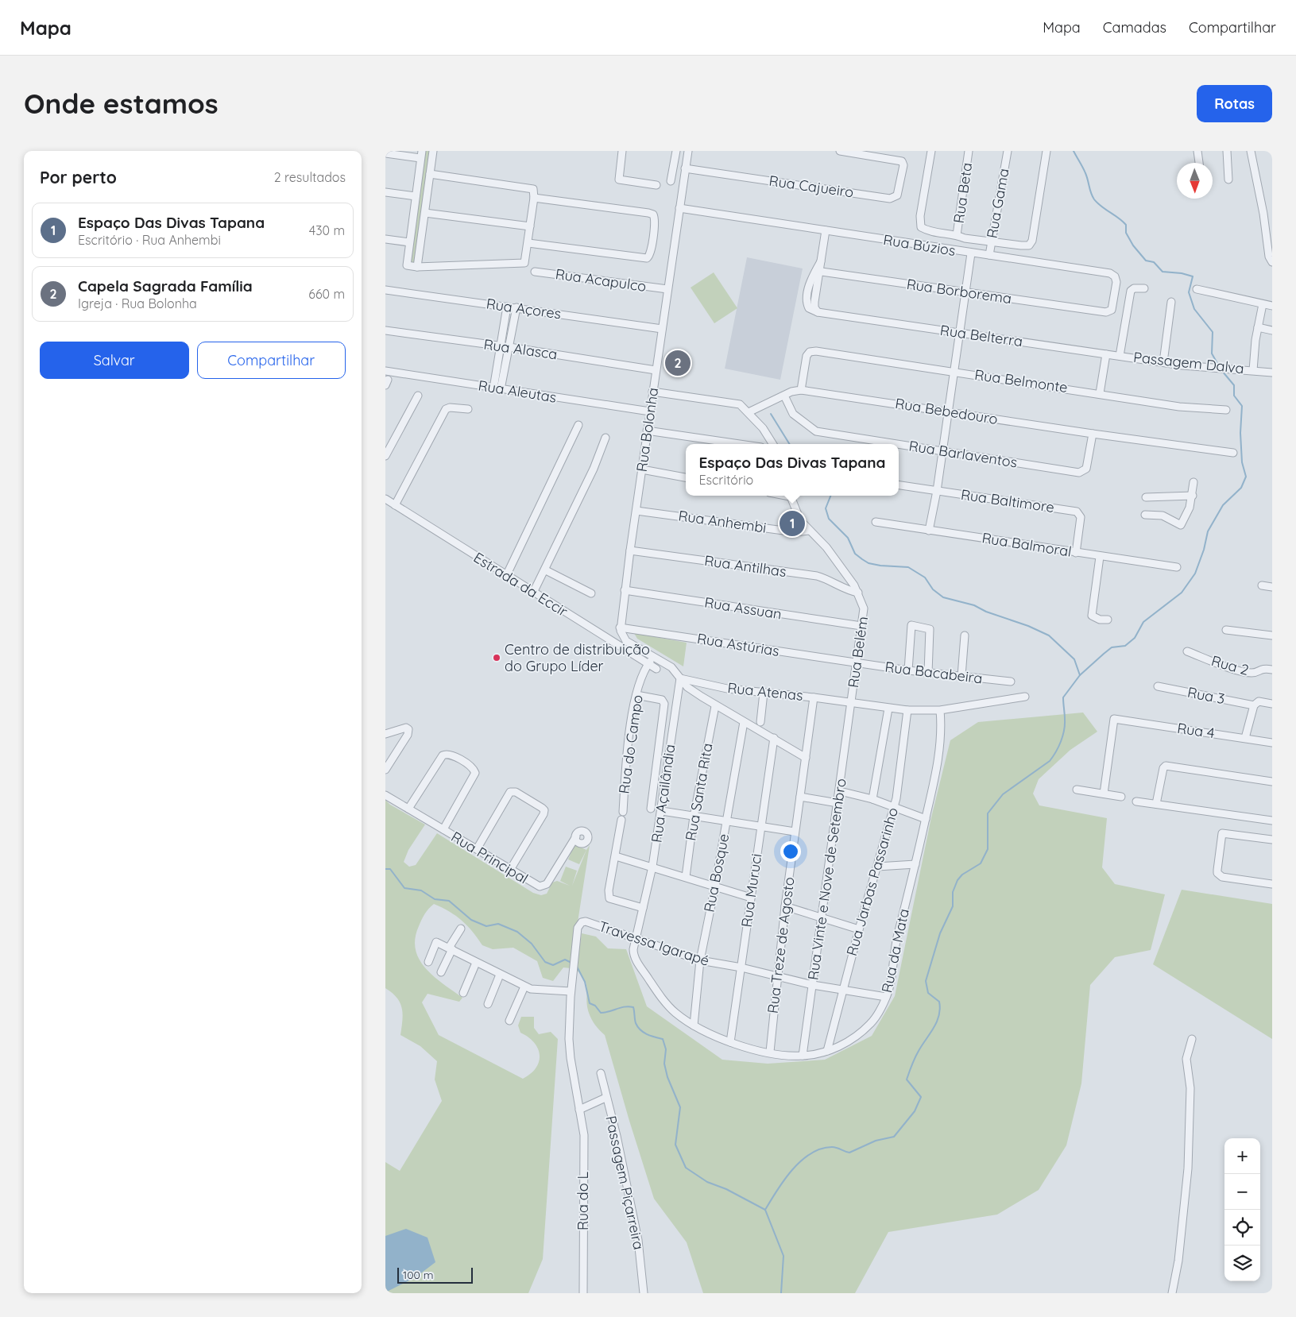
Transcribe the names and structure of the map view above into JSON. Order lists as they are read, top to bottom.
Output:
{
  "streets": {
    "street": [
      "Rua Cajueiro",
      "Rua Beta",
      "Rua Gama",
      "Rua Búzios",
      "Rua Acapulco",
      "Rua Borborema",
      "Rua Açores",
      "Rua Belterra",
      "Rua Alasca",
      "Passagem Dalva",
      "Rua Belmonte",
      "Rua Aleutas",
      "Rua Bebedouro",
      "Rua Bolonha",
      "Rua Barlaventos",
      "Rua Baltimore",
      "Rua Anhembi",
      "Rua Balmoral",
      "Rua Antilhas",
      "Estrada da Eccir",
      "Rua Assuan",
      "Rua Astúrias",
      "Rua Belém",
      "Rua 2",
      "Rua Bacabeira",
      "Rua Atenas",
      "Rua 3",
      "Rua 4",
      "Rua do Campo",
      "Rua Santa Rita",
      "Rua Açailândia",
      "Rua Principal",
      "Rua Bosque",
      "Rua Vinte e Nove de Setembro",
      "Rua Jarbas Passarinho",
      "Rua Muruci",
      "Travessa Igarapé",
      "Rua Treze de Agosto",
      "Rua da Mata",
      "Passagem Piçarreira",
      "Rua do L"
    ]
  },
  "crossings": [
    ["Rua Cajueiro", "Rua Bolonha"],
    ["Rua Gama", "Rua Búzios"],
    ["Rua Búzios", "Rua Borborema"],
    ["Rua Búzios", "Rua Bolonha"],
    ["Rua Acapulco", "Rua Bolonha"],
    ["Rua Borborema", "Rua Belterra"],
    ["Rua Açores", "Rua Bolonha"],
    ["Rua Belterra", "Passagem Dalva"],
    ["Rua Alasca", "Rua Bolonha"],
    ["Rua Belmonte", "Rua Bebedouro"],
    ["Rua Aleutas", "Rua Bolonha"],
    ["Rua Bebedouro", "Rua Barlaventos"],
    ["Rua Bolonha", "Rua Anhembi"],
    ["Rua Bolonha", "Rua Antilhas"],
    ["Rua Bolonha", "Rua Assuan"],
    ["Rua Bolonha", "Rua Astúrias"],
    ["Rua Bolonha", "Rua do Campo"],
    ["Rua Baltimore", "Rua Balmoral"],
    ["Rua Antilhas", "Rua Belém"],
    ["Estrada da Eccir", "Rua do Campo"],
    ["Rua Assuan", "Rua Belém"],
    ["Rua Astúrias", "Rua Belém"],
    ["Rua Astúrias", "Rua Bacabeira"],
    ["Rua Belém", "Rua Bacabeira"],
    ["Rua Belém", "Rua Atenas"],
    ["Rua Belém", "Rua Vinte e Nove de Setembro"],
    ["Rua Atenas", "Rua Açailândia"],
    ["Rua Atenas", "Rua Vinte e Nove de Setembro"],
    ["Rua Atenas", "Rua Jarbas Passarinho"],
    ["Rua Atenas", "Rua Treze de Agosto"],
    ["Rua Atenas", "Rua da Mata"],
    ["Rua Açailândia", "Rua da Mata"],
    ["Rua Bosque", "Travessa Igarapé"],
    ["Rua Bosque", "Rua da Mata"],
    ["Rua Vinte e Nove de Setembro", "Travessa Igarapé"],
    ["Rua Vinte e Nove de Setembro", "Rua da Mata"],
    ["Rua Jarbas Passarinho", "Travessa Igarapé"],
    ["Rua Jarbas Passarinho", "Rua da Mata"],
    ["Rua Muruci", "Travessa Igarapé"],
    ["Rua Muruci", "Rua da Mata"],
    ["Travessa Igarapé", "Rua Treze de Agosto"],
    ["Travessa Igarapé", "Rua da Mata"],
    ["Rua Treze de Agosto", "Rua da Mata"]
  ],
  "places": ["Centro de distribuição do Grupo Líder"],
  "scale_bar": "100 m",
  "north": "bottom",
  "page": {
    "header": "Mapa",
    "nav": ["Mapa", "Camadas", "Compartilhar"],
    "buttons": [
      "Rotas",
      ["Salvar", "Compartilhar"]
    ],
    "title": "Onde estamos",
    "heading": ["Por perto", "2 resultados"],
    "list": [
      {
        "mark": "1",
        "name": "Espaço Das Divas Tapana",
        "note": "Escritório · Rua Anhembi",
        "value": "430 m"
      },
      {
        "mark": "2",
        "name": "Capela Sagrada Família",
        "note": "Igreja · Rua Bolonha",
        "value": "660 m"
      }
    ],
    "pins": ["2", "1"],
    "popup": ["Espaço Das Divas Tapana", "Escritório"],
    "map_buttons": ["+", "−"],
    "scale": "100 m"
  }
}
